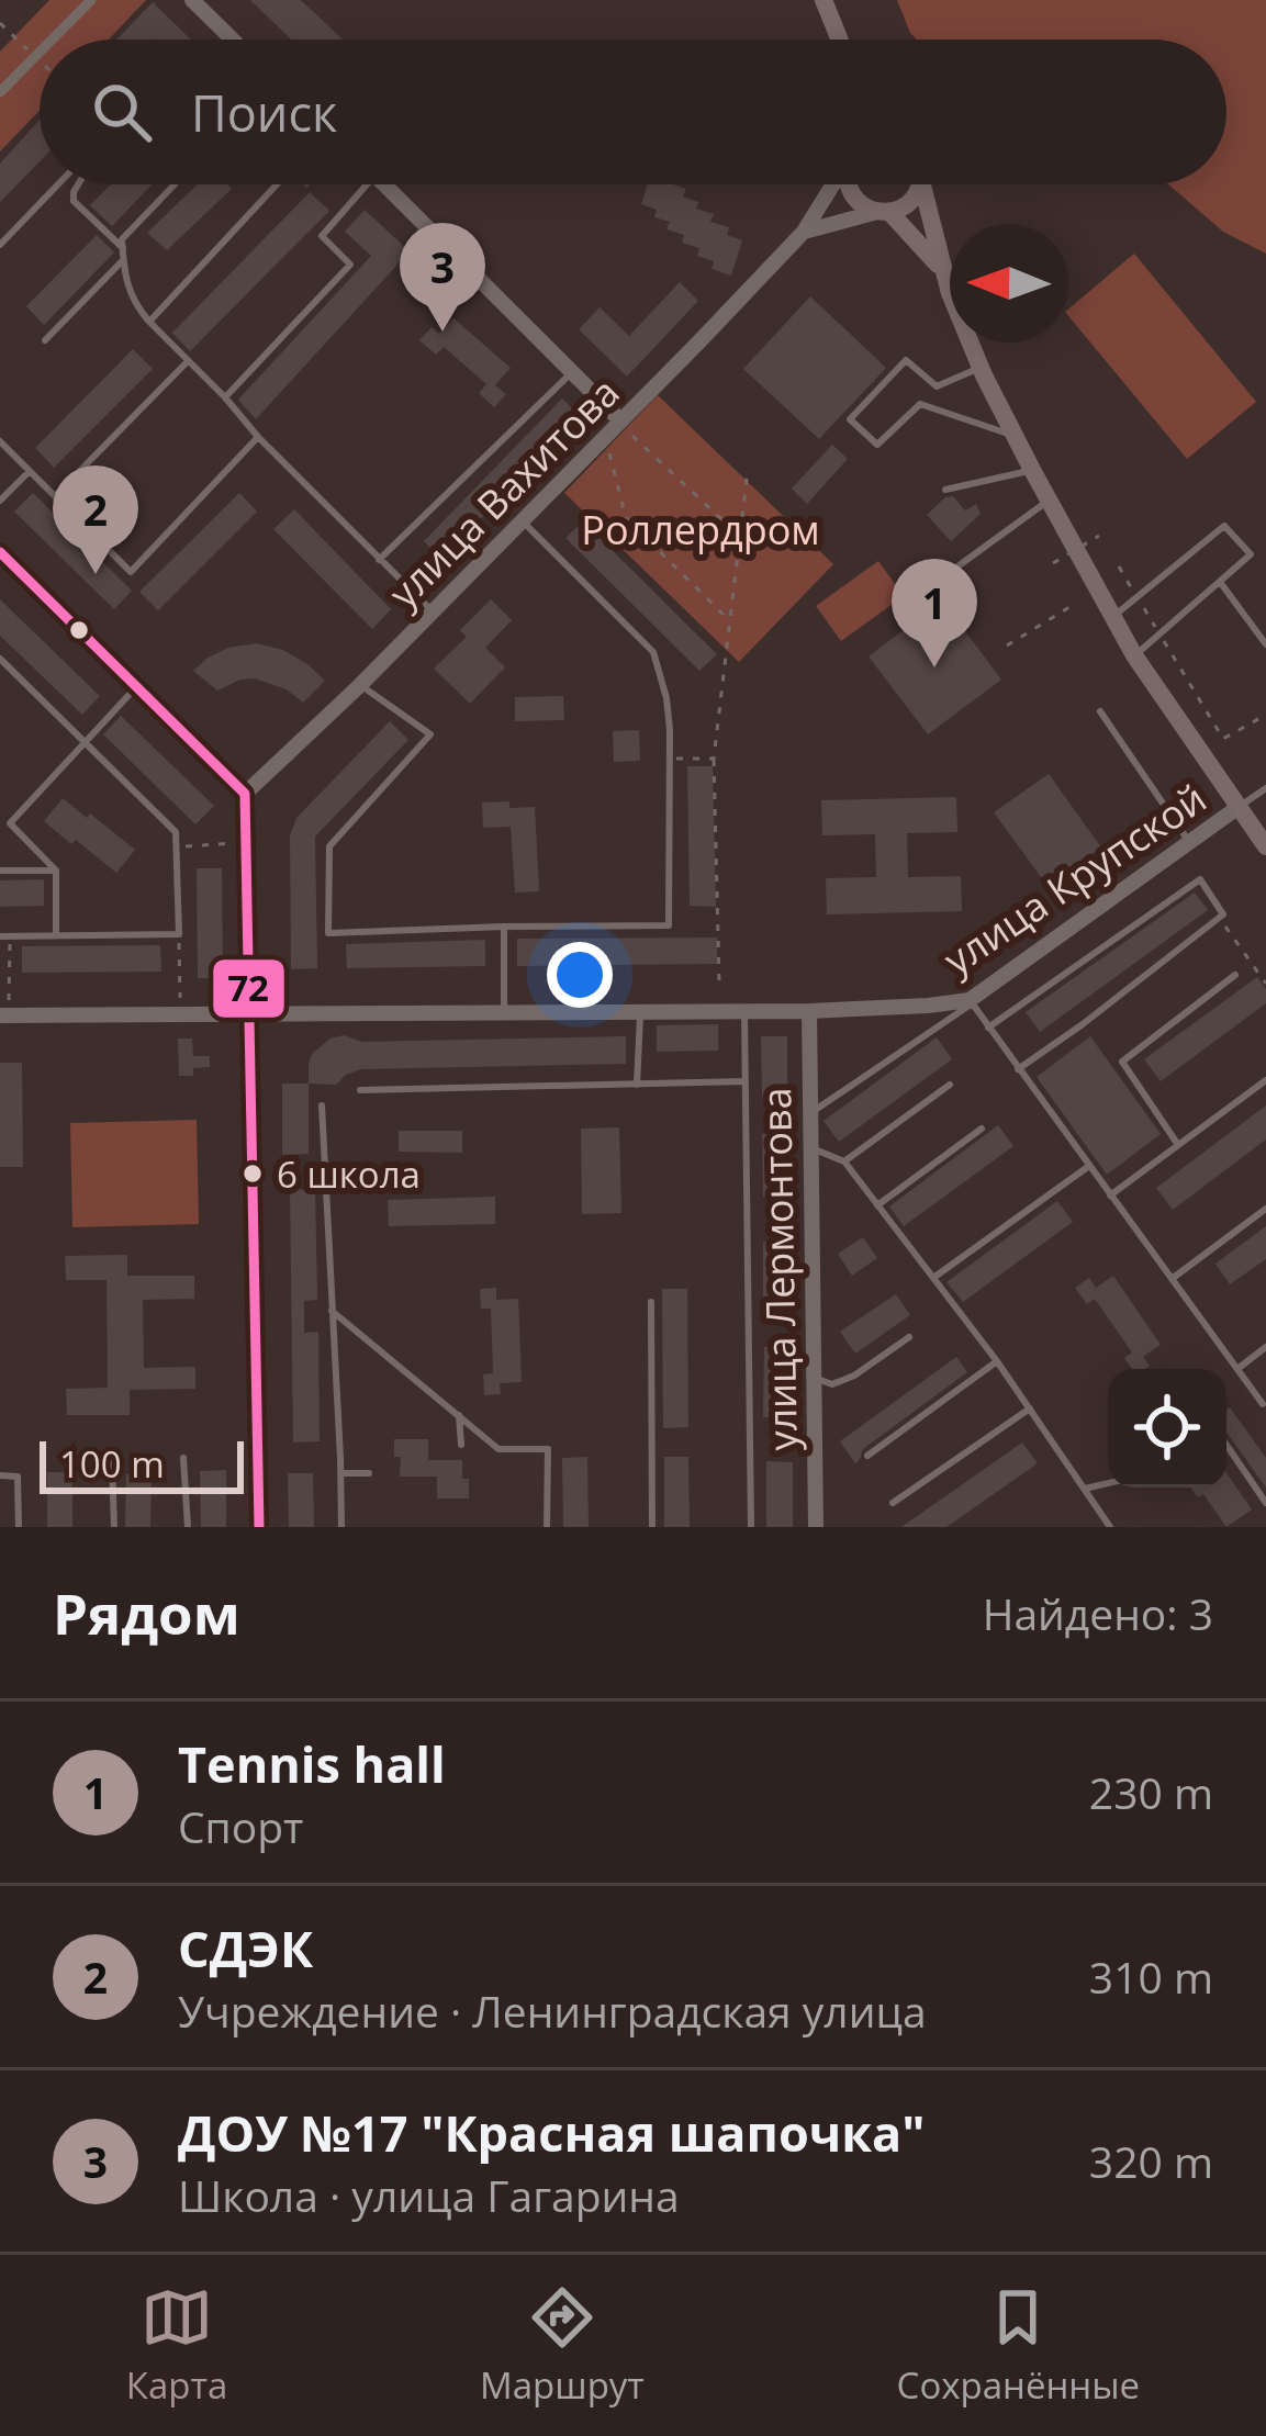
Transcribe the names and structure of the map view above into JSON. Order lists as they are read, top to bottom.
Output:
{
  "streets": {
    "street": ["улица Вахитова", "улица Крупской", "улица Лермонтова"]
  },
  "crossings": [
    ["улица Крупской", "улица Лермонтова"]
  ],
  "parks": ["Роллердром"],
  "places": ["6 школа"],
  "lines": ["transit line 72"],
  "scale_bar": "100 m",
  "north": "left",
  "page": {
    "search": "Поиск",
    "pins": ["3", "2", "1"],
    "scale": "100 m",
    "heading": ["Рядом", "Найдено: 3"],
    "list": [
      {
        "mark": "1",
        "name": "Tennis hall",
        "note": "Спорт",
        "value": "230 m"
      },
      {
        "mark": "2",
        "name": "СДЭК",
        "note": "Учреждение · Ленинградская улица",
        "value": "310 m"
      },
      {
        "mark": "3",
        "name": "ДОУ №17 \"Красная шапочка\"",
        "note": "Школа · улица Гагарина",
        "value": "320 m"
      }
    ],
    "nav": ["Карта", "Маршрут", "Сохранённые"]
  }
}
